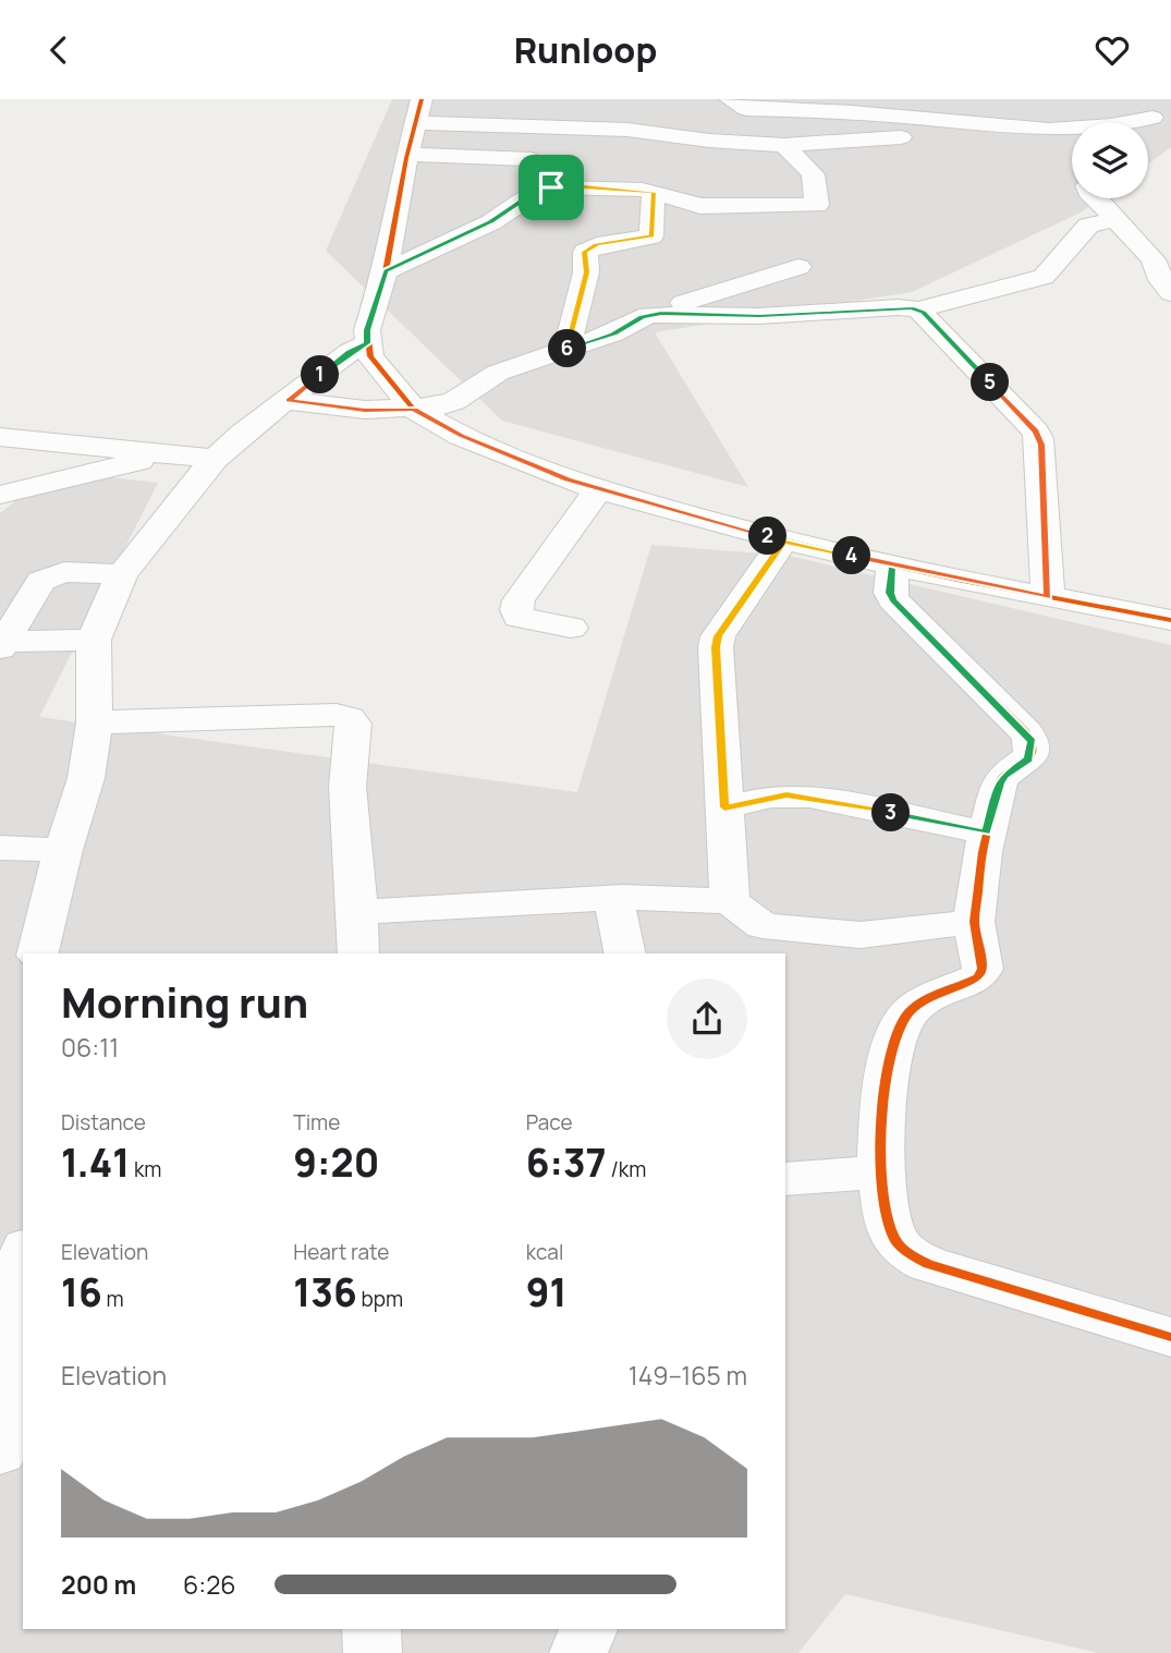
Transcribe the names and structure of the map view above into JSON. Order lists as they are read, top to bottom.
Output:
{
  "page": {
    "header": "Runloop",
    "pins": [
      "6",
      "1",
      "5",
      "2",
      "4",
      "3"
    ],
    "heading": ["Morning run", "06:11"],
    "stats": [
      ["Distance", "1.41 km"],
      ["Time", "9:20"],
      ["Pace", "6:37 /km"],
      ["Elevation", "16 m"],
      ["Heart rate", "136 bpm"],
      ["kcal", "91"]
    ],
    "chart": ["Elevation", "149–165 m"],
    "list": [
      {
        "name": "200 m",
        "note": "6:26"
      }
    ]
  }
}
